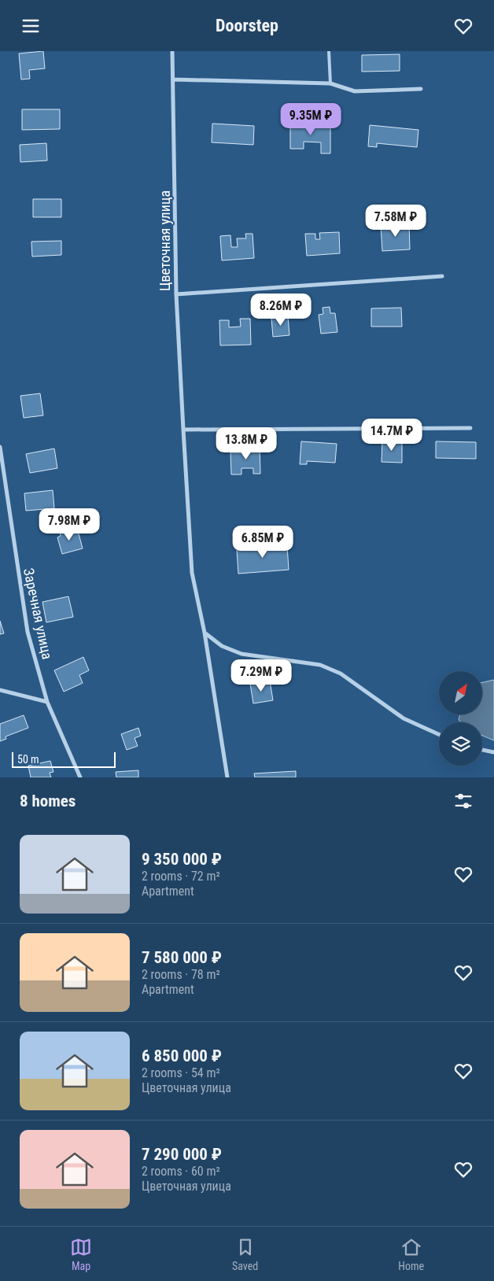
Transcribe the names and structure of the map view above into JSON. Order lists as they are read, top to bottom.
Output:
{
  "streets": {
    "street": ["Цветочная улица", "Заречная улица"]
  },
  "scale_bar": "50 m",
  "north": "top right",
  "page": {
    "header": "Doorstep",
    "price": [
      "9.35M ₽",
      "7.58M ₽",
      "8.26M ₽",
      "14.7M ₽",
      "13.8M ₽",
      "7.98M ₽",
      "6.85M ₽",
      "7.29M ₽"
    ],
    "scale": "50 m",
    "heading": "8 homes",
    "list": [
      {
        "name": "9 350 000 ₽",
        "note": "2 rooms · 72 m² · Apartment"
      },
      {
        "name": "7 580 000 ₽",
        "note": "2 rooms · 78 m² · Apartment"
      },
      {
        "name": "6 850 000 ₽",
        "note": "2 rooms · 54 m² · Цветочная улица"
      },
      {
        "name": "7 290 000 ₽",
        "note": "2 rooms · 60 m² · Цветочная улица"
      }
    ],
    "tabs": ["Map", "Saved", "Home"]
  }
}
